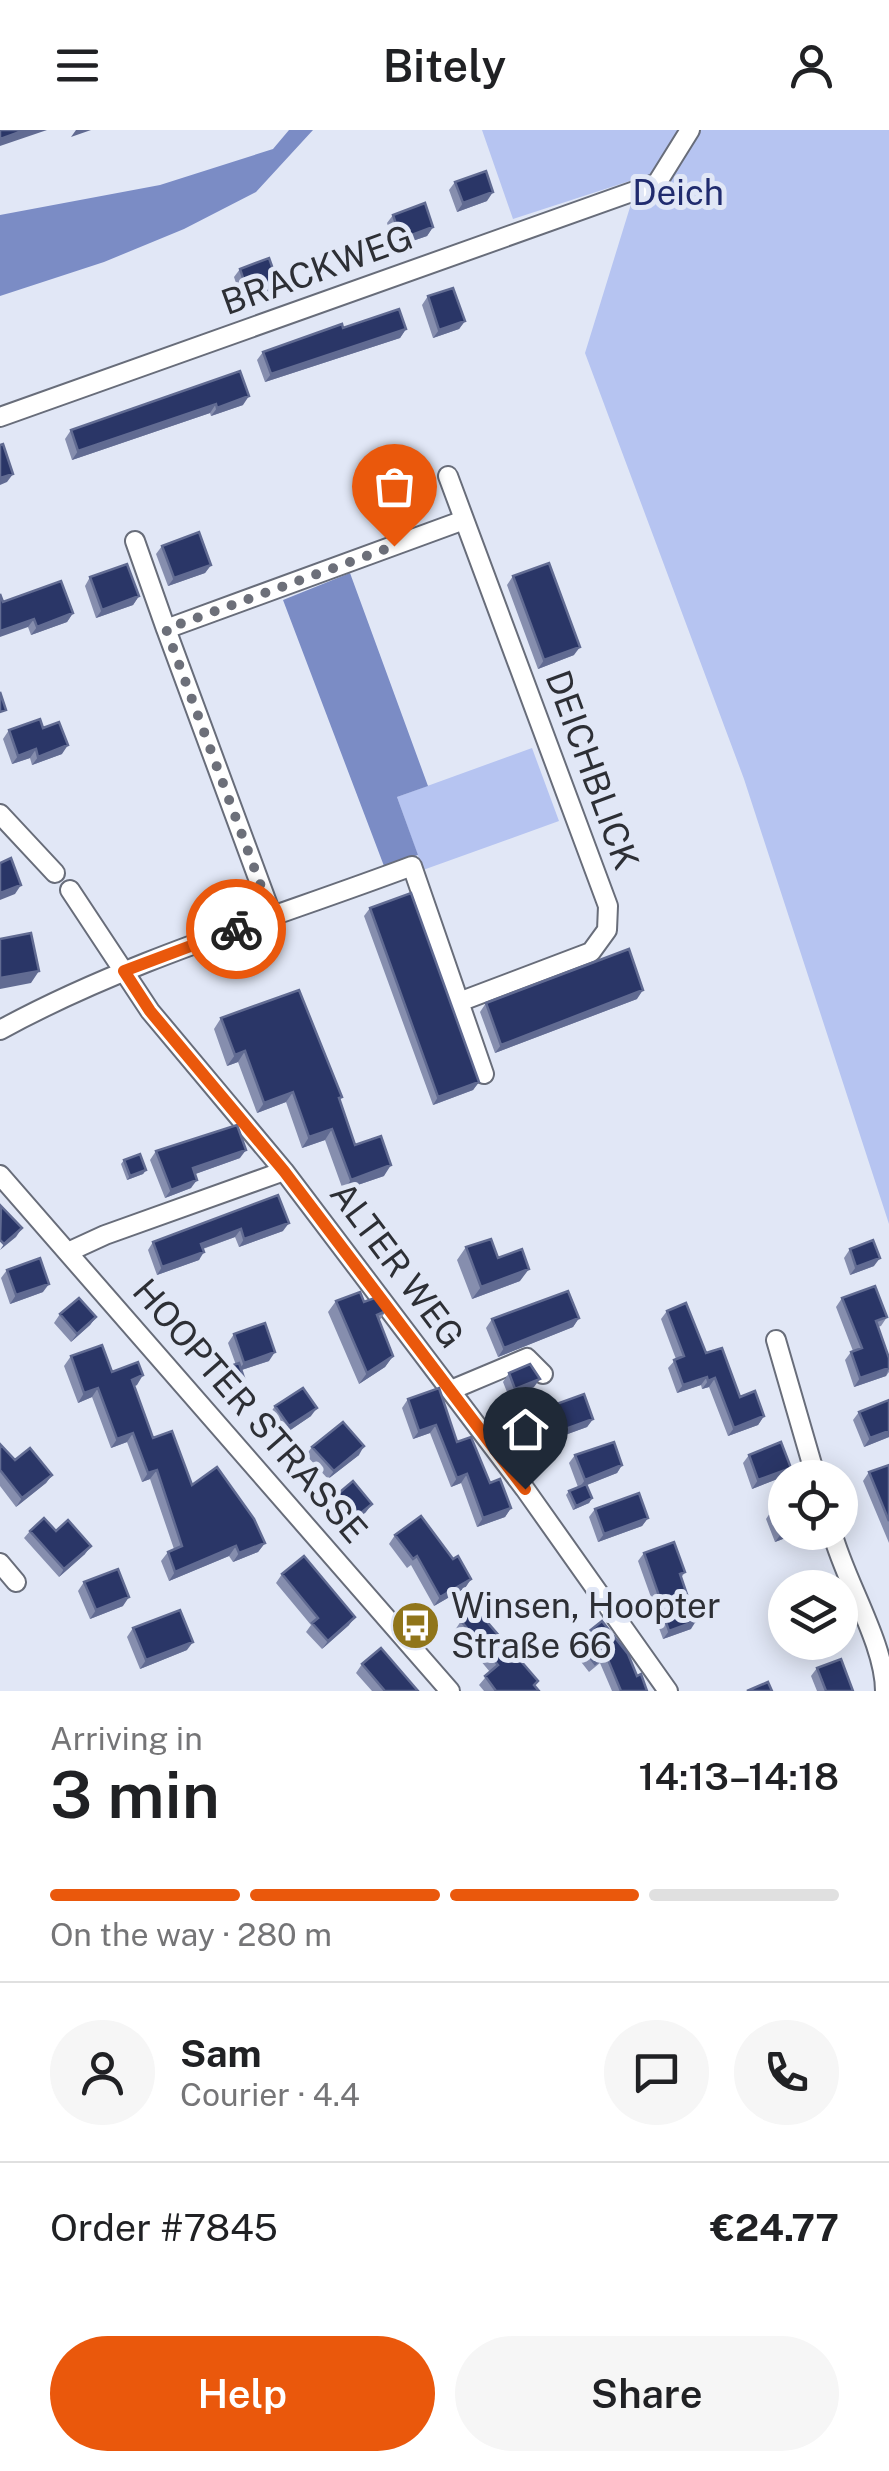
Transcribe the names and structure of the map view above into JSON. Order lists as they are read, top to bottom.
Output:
{
  "streets": {
    "street": [
      "BRACKWEG",
      "DEICHBLICK",
      "ALTER WEG",
      "HOOPTER STRASSE"
    ]
  },
  "crossings": [
    ["ALTER WEG", "HOOPTER STRASSE"]
  ],
  "parks": ["Deich"],
  "places": {
    "bus stop": ["Winsen, Hoopter Straße 66"]
  },
  "page": {
    "header": "Bitely",
    "heading": ["3 min", "Arriving in", "14:13–14:18"],
    "panel": [
      "Sam",
      "Courier · 4.4",
      "Order #7845",
      "€24.77"
    ],
    "bar": "On the way · 280 m",
    "buttons": ["Help", "Share"]
  }
}
